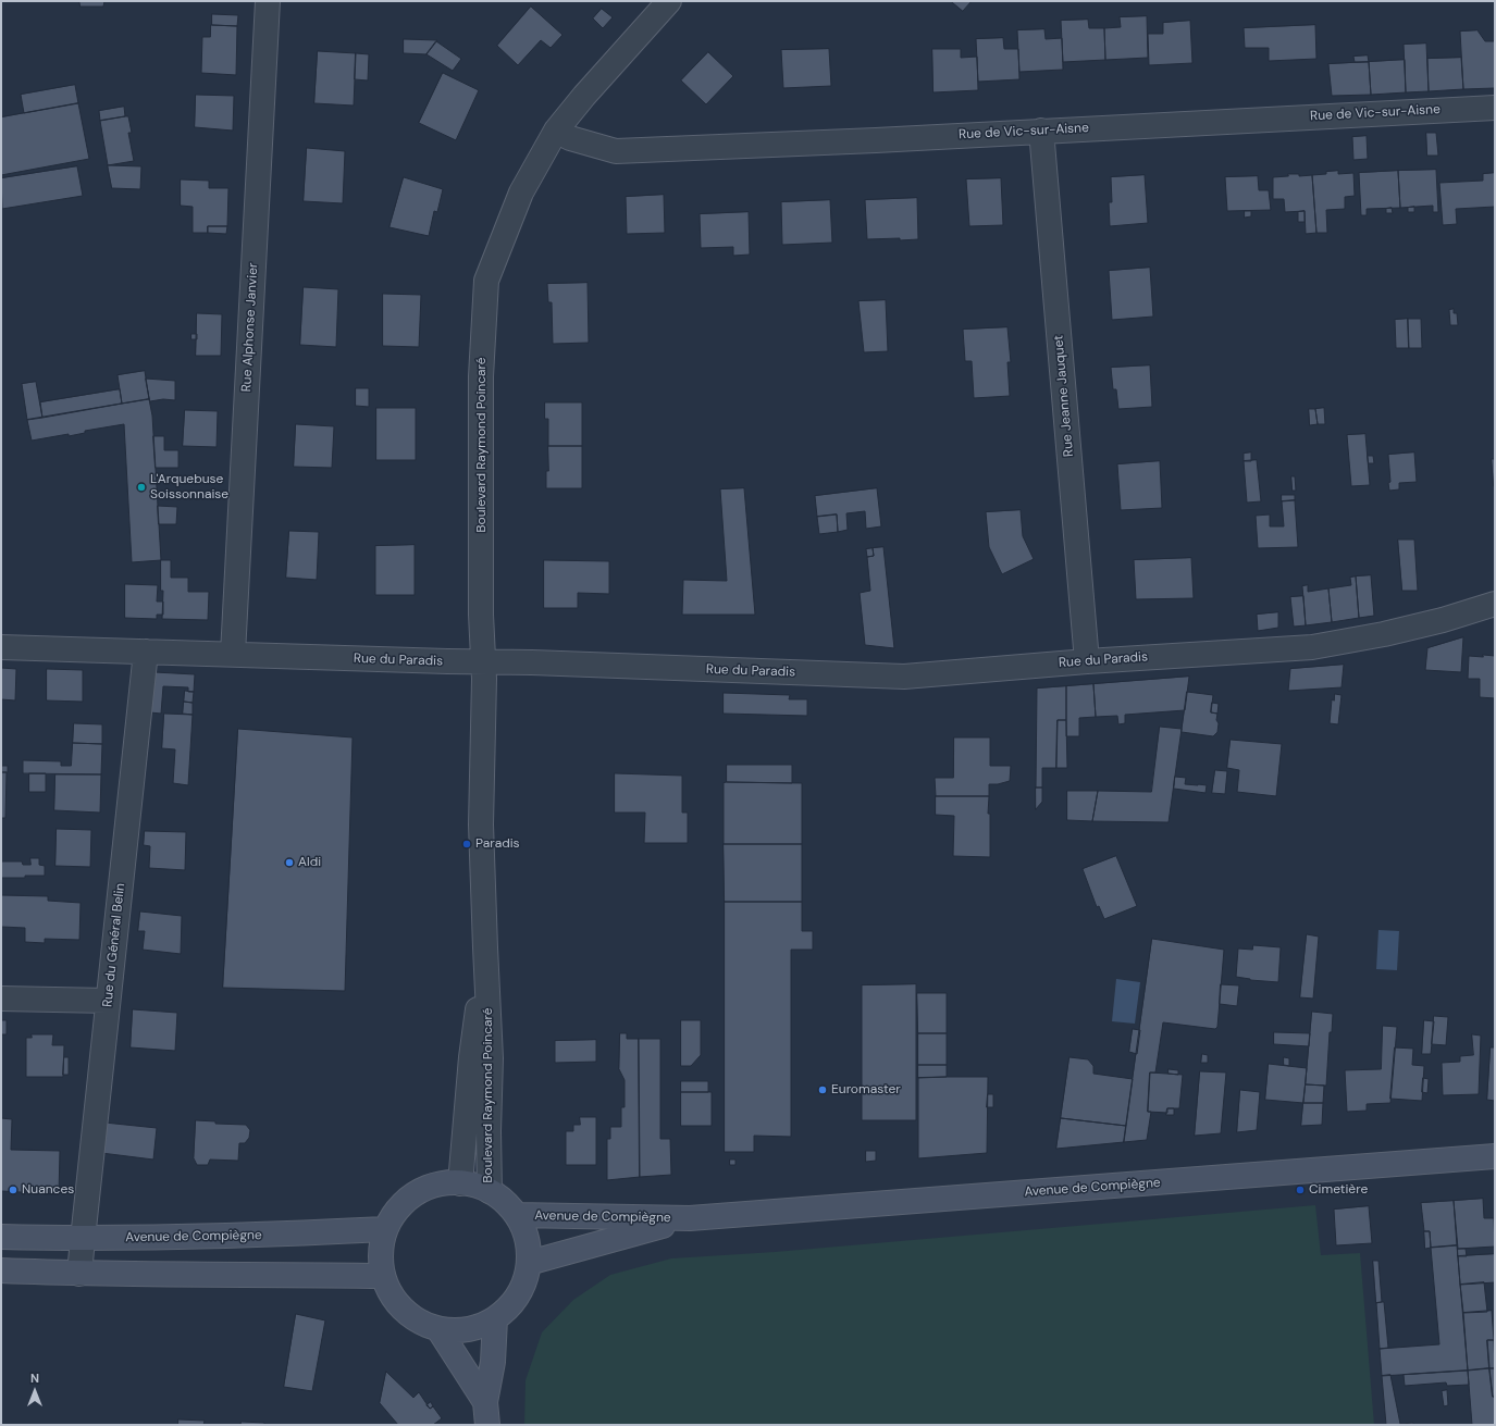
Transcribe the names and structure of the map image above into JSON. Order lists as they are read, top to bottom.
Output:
{
  "streets": {
    "main road": ["Avenue de Compiègne"],
    "street": [
      "Rue de Vic-sur-Aisne",
      "Rue Alphonse Janvier",
      "Rue Jeanne Jauquet",
      "Boulevard Raymond Poincaré",
      "Rue du Paradis",
      "Rue du Général Belin"
    ]
  },
  "crossings": [
    ["Rue de Vic-sur-Aisne", "Rue Jeanne Jauquet"],
    ["Rue de Vic-sur-Aisne", "Boulevard Raymond Poincaré"],
    ["Rue Alphonse Janvier", "Rue du Paradis"],
    ["Rue Jeanne Jauquet", "Rue du Paradis"],
    ["Boulevard Raymond Poincaré", "Rue du Paradis"],
    ["Boulevard Raymond Poincaré", "Avenue de Compiègne"],
    ["Rue du Paradis", "Rue du Général Belin"],
    ["Rue du Général Belin", "Avenue de Compiègne"]
  ],
  "places": [
    "L'Arquebuse Soissonnaise",
    "Paradis",
    "Aldi",
    "Euromaster",
    "Nuances",
    "Cimetière"
  ],
  "north": "top"
}
